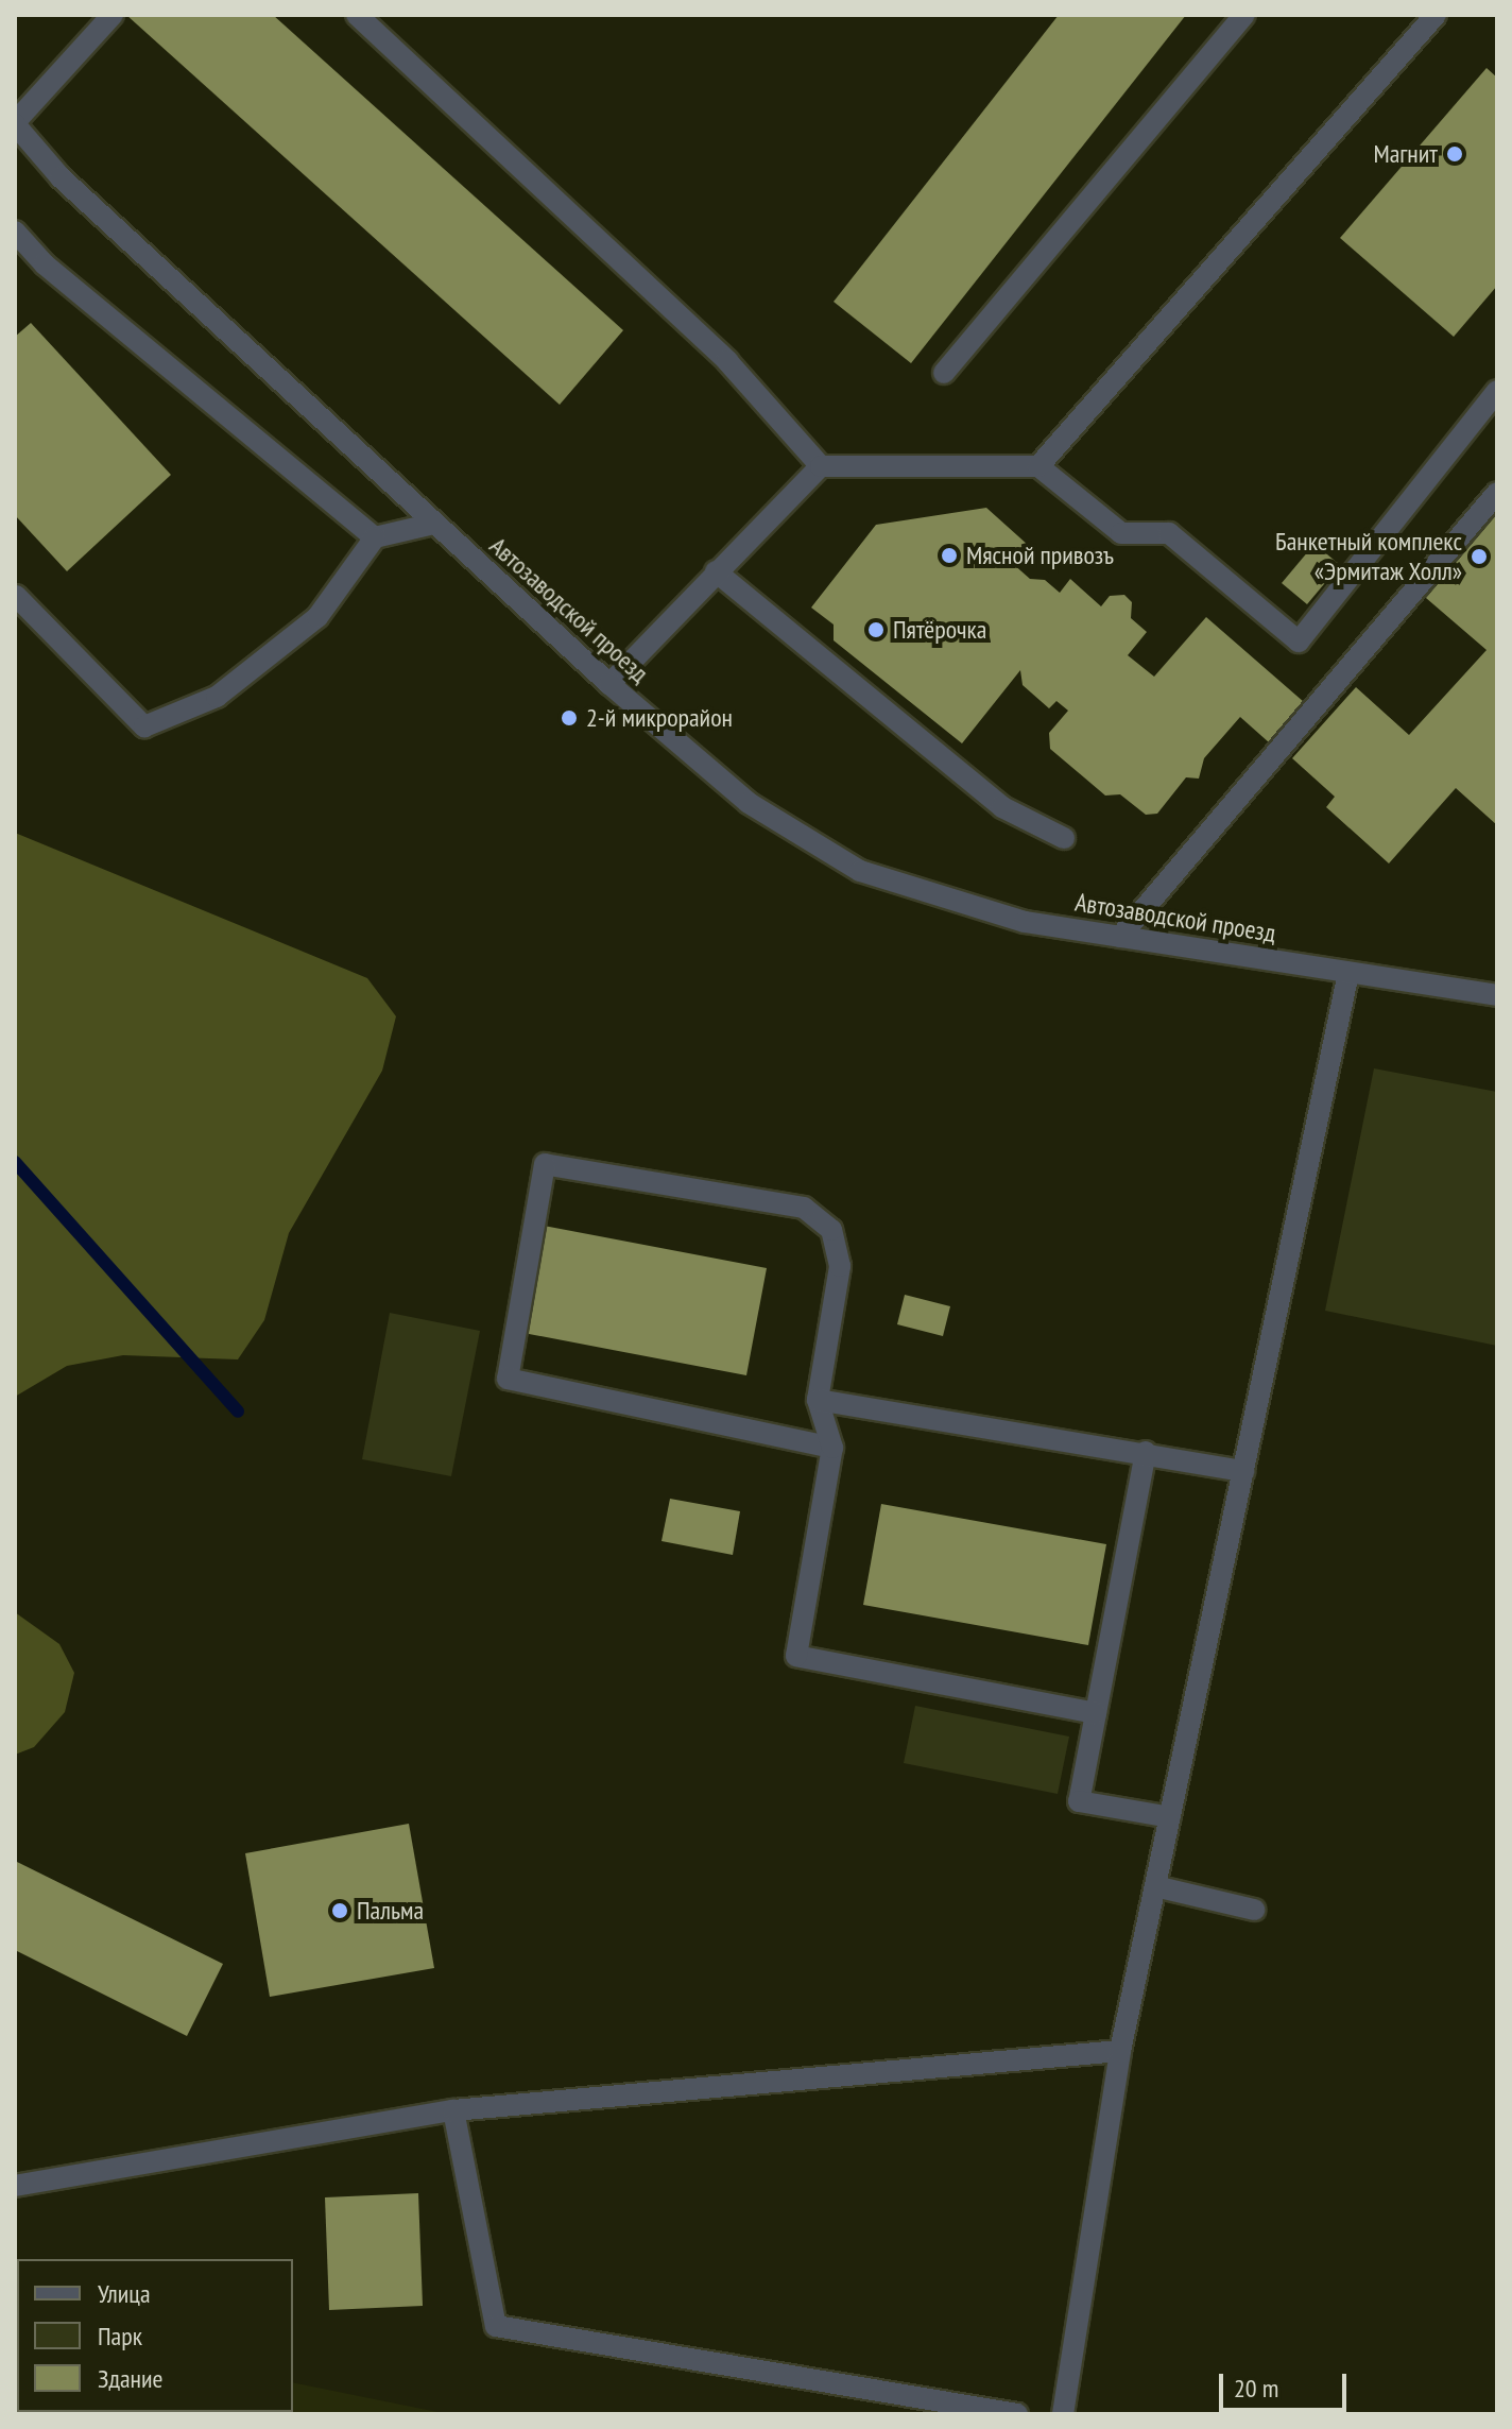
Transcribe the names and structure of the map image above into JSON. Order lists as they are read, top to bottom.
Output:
{
  "streets": {
    "street": ["Автозаводской проезд"]
  },
  "places": [
    "Магнит",
    "Мясной привозъ",
    "Банкетный комплекс «Эрмитаж Холл»",
    "Пятёрочка",
    "2-й микрорайон",
    "Пальма"
  ],
  "legend": ["Улица", "Парк", "Здание"],
  "scale_bar": "20 m"
}
